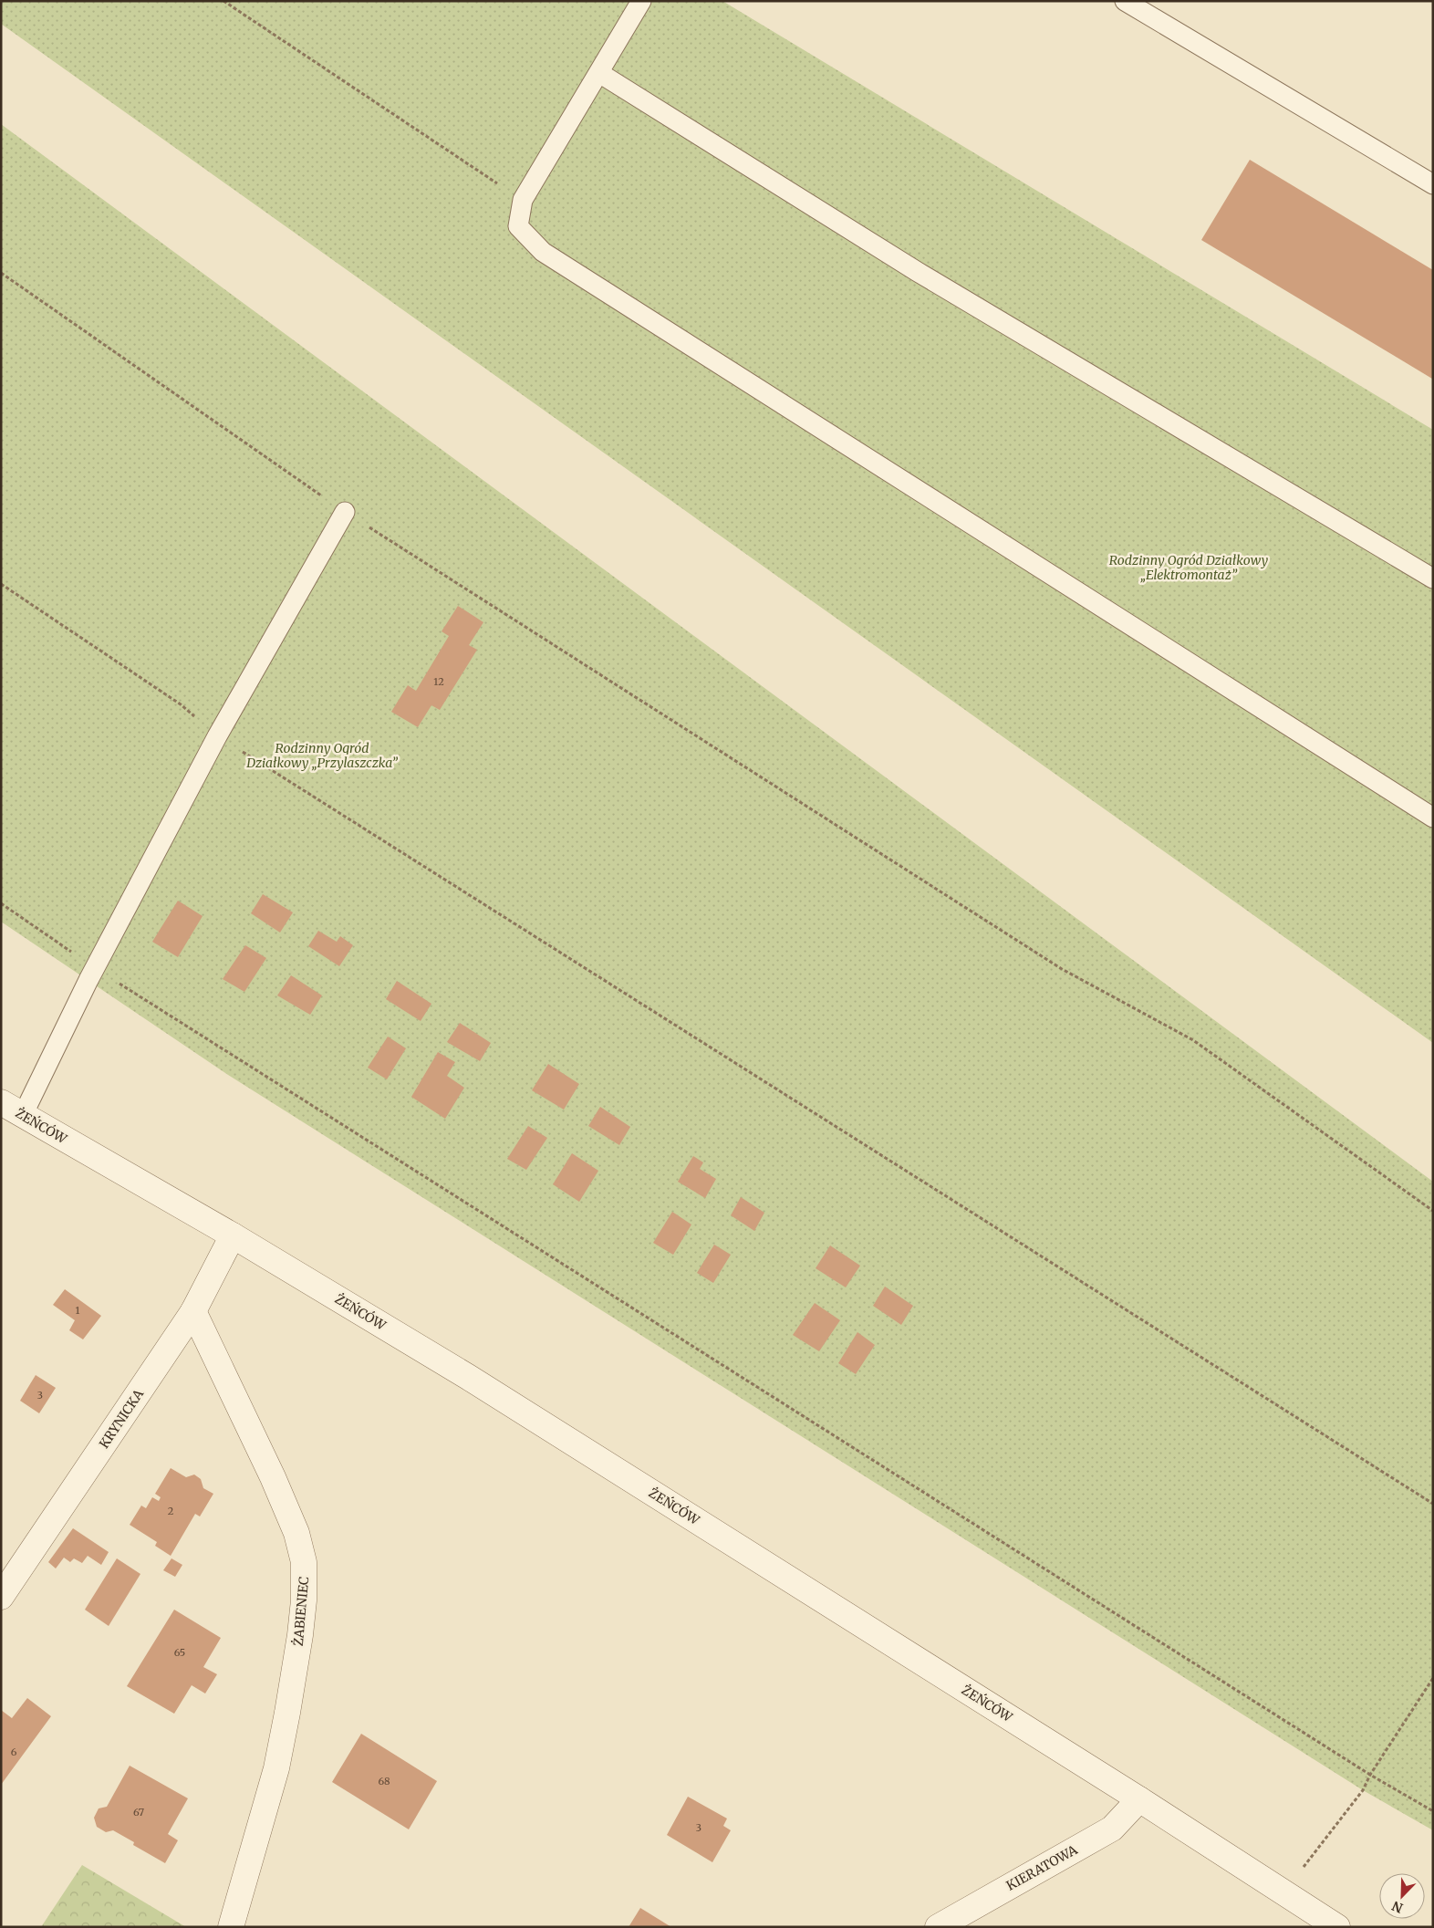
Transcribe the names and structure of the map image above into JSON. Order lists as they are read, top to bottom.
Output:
{
  "streets": {
    "street": [
      "ŻEŃCÓW",
      "KRYNICKA",
      "ŻABIENIEC",
      "KIERATOWA"
    ]
  },
  "crossings": [
    ["ŻEŃCÓW", "KRYNICKA"],
    ["ŻEŃCÓW", "KIERATOWA"],
    ["KRYNICKA", "ŻABIENIEC"]
  ],
  "parks": ["Rodzinny Ogród Działkowy „Elektromontaż”", "Rodzinny Ogród Działkowy „Przylaszczka”"],
  "house_numbers": [
    "12",
    "1",
    "3",
    "2",
    "65",
    "6",
    "68",
    "67",
    "3"
  ],
  "north": "bottom left"
}
